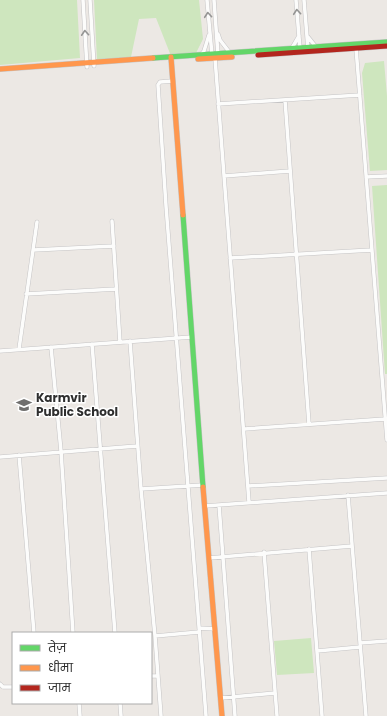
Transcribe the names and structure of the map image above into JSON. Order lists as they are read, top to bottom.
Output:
{
  "places": {
    "school or university": ["Karmvir Public School"]
  },
  "legend": ["तेज़", "धीमा", "जाम"]
}
